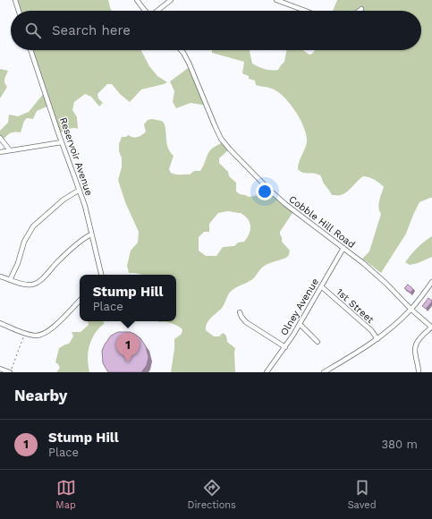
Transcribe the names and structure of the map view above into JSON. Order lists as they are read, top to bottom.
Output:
{
  "streets": {
    "street": [
      "Reservoir Avenue",
      "Cobble Hill Road",
      "1st Street",
      "Olney Avenue"
    ]
  },
  "crossings": [
    ["Cobble Hill Road", "Olney Avenue"],
    ["1st Street", "Olney Avenue"]
  ],
  "page": {
    "search": "Search here",
    "popup": ["Stump Hill", "Place"],
    "pins": "1",
    "heading": "Nearby",
    "list": [
      {
        "mark": "1",
        "name": "Stump Hill",
        "note": "Place",
        "value": "380 m"
      }
    ],
    "nav": ["Map", "Directions", "Saved"]
  }
}
